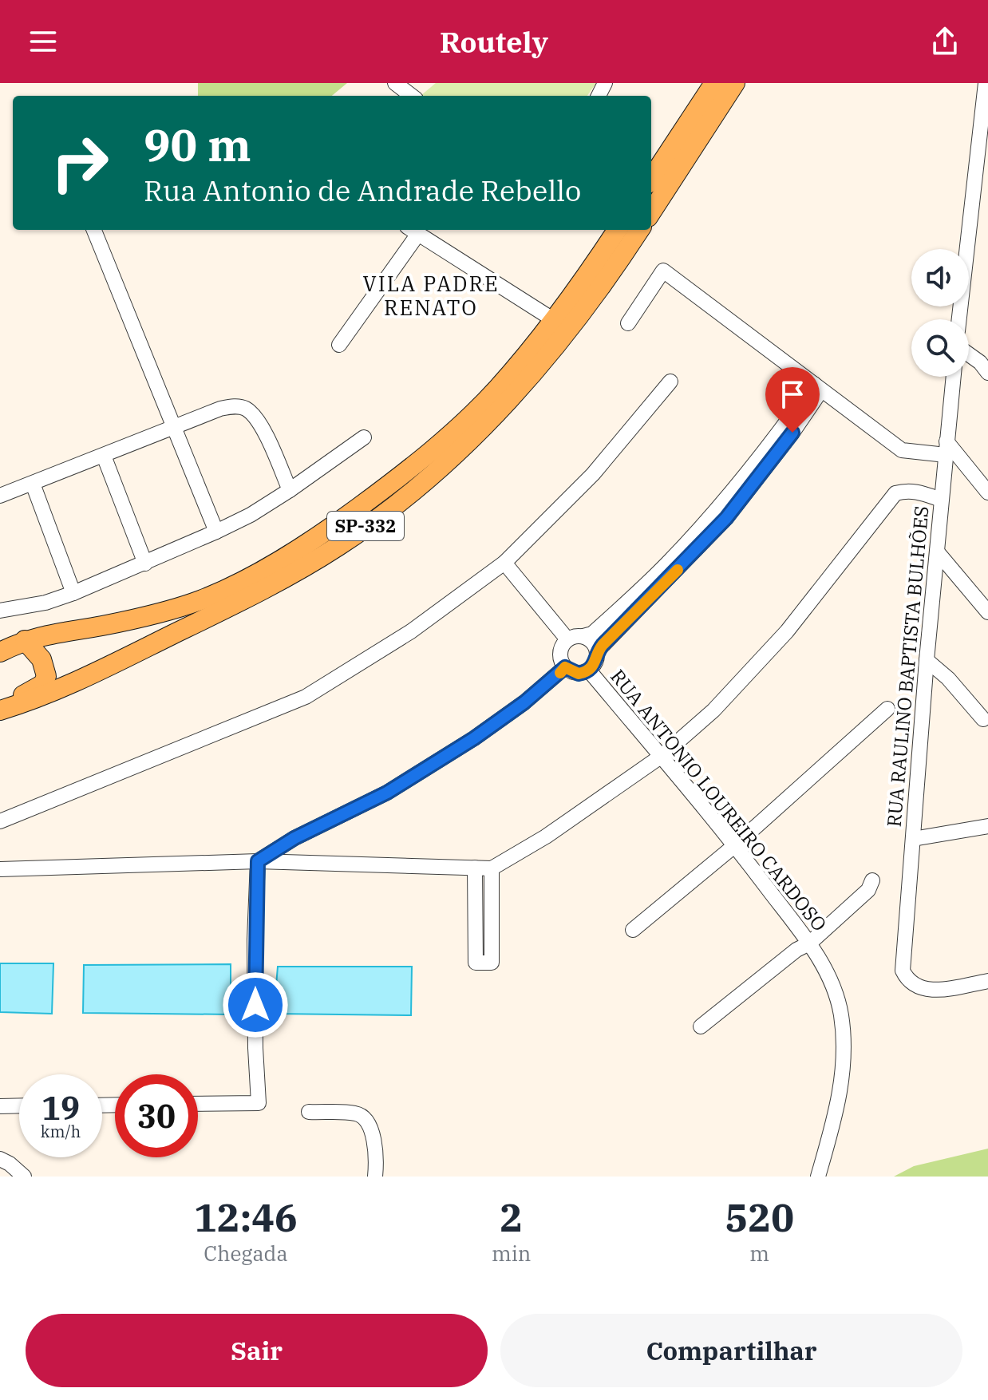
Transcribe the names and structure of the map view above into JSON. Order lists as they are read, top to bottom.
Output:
{
  "streets": {
    "main road": ["SP-332"],
    "street": ["RUA RAULINO BAPTISTA BULHÕES", "RUA ANTONIO LOUREIRO CARDOSO"]
  },
  "districts": ["VILA PADRE RENATO"],
  "page": {
    "header": "Routely",
    "turn": ["90 m", "Rua Antonio de Andrade Rebello"],
    "speed": "19 km/h",
    "limit": "30",
    "eta": [
      "12:46",
      "Chegada",
      "2",
      "min",
      "520",
      "m"
    ],
    "buttons": ["Sair", "Compartilhar"]
  }
}
